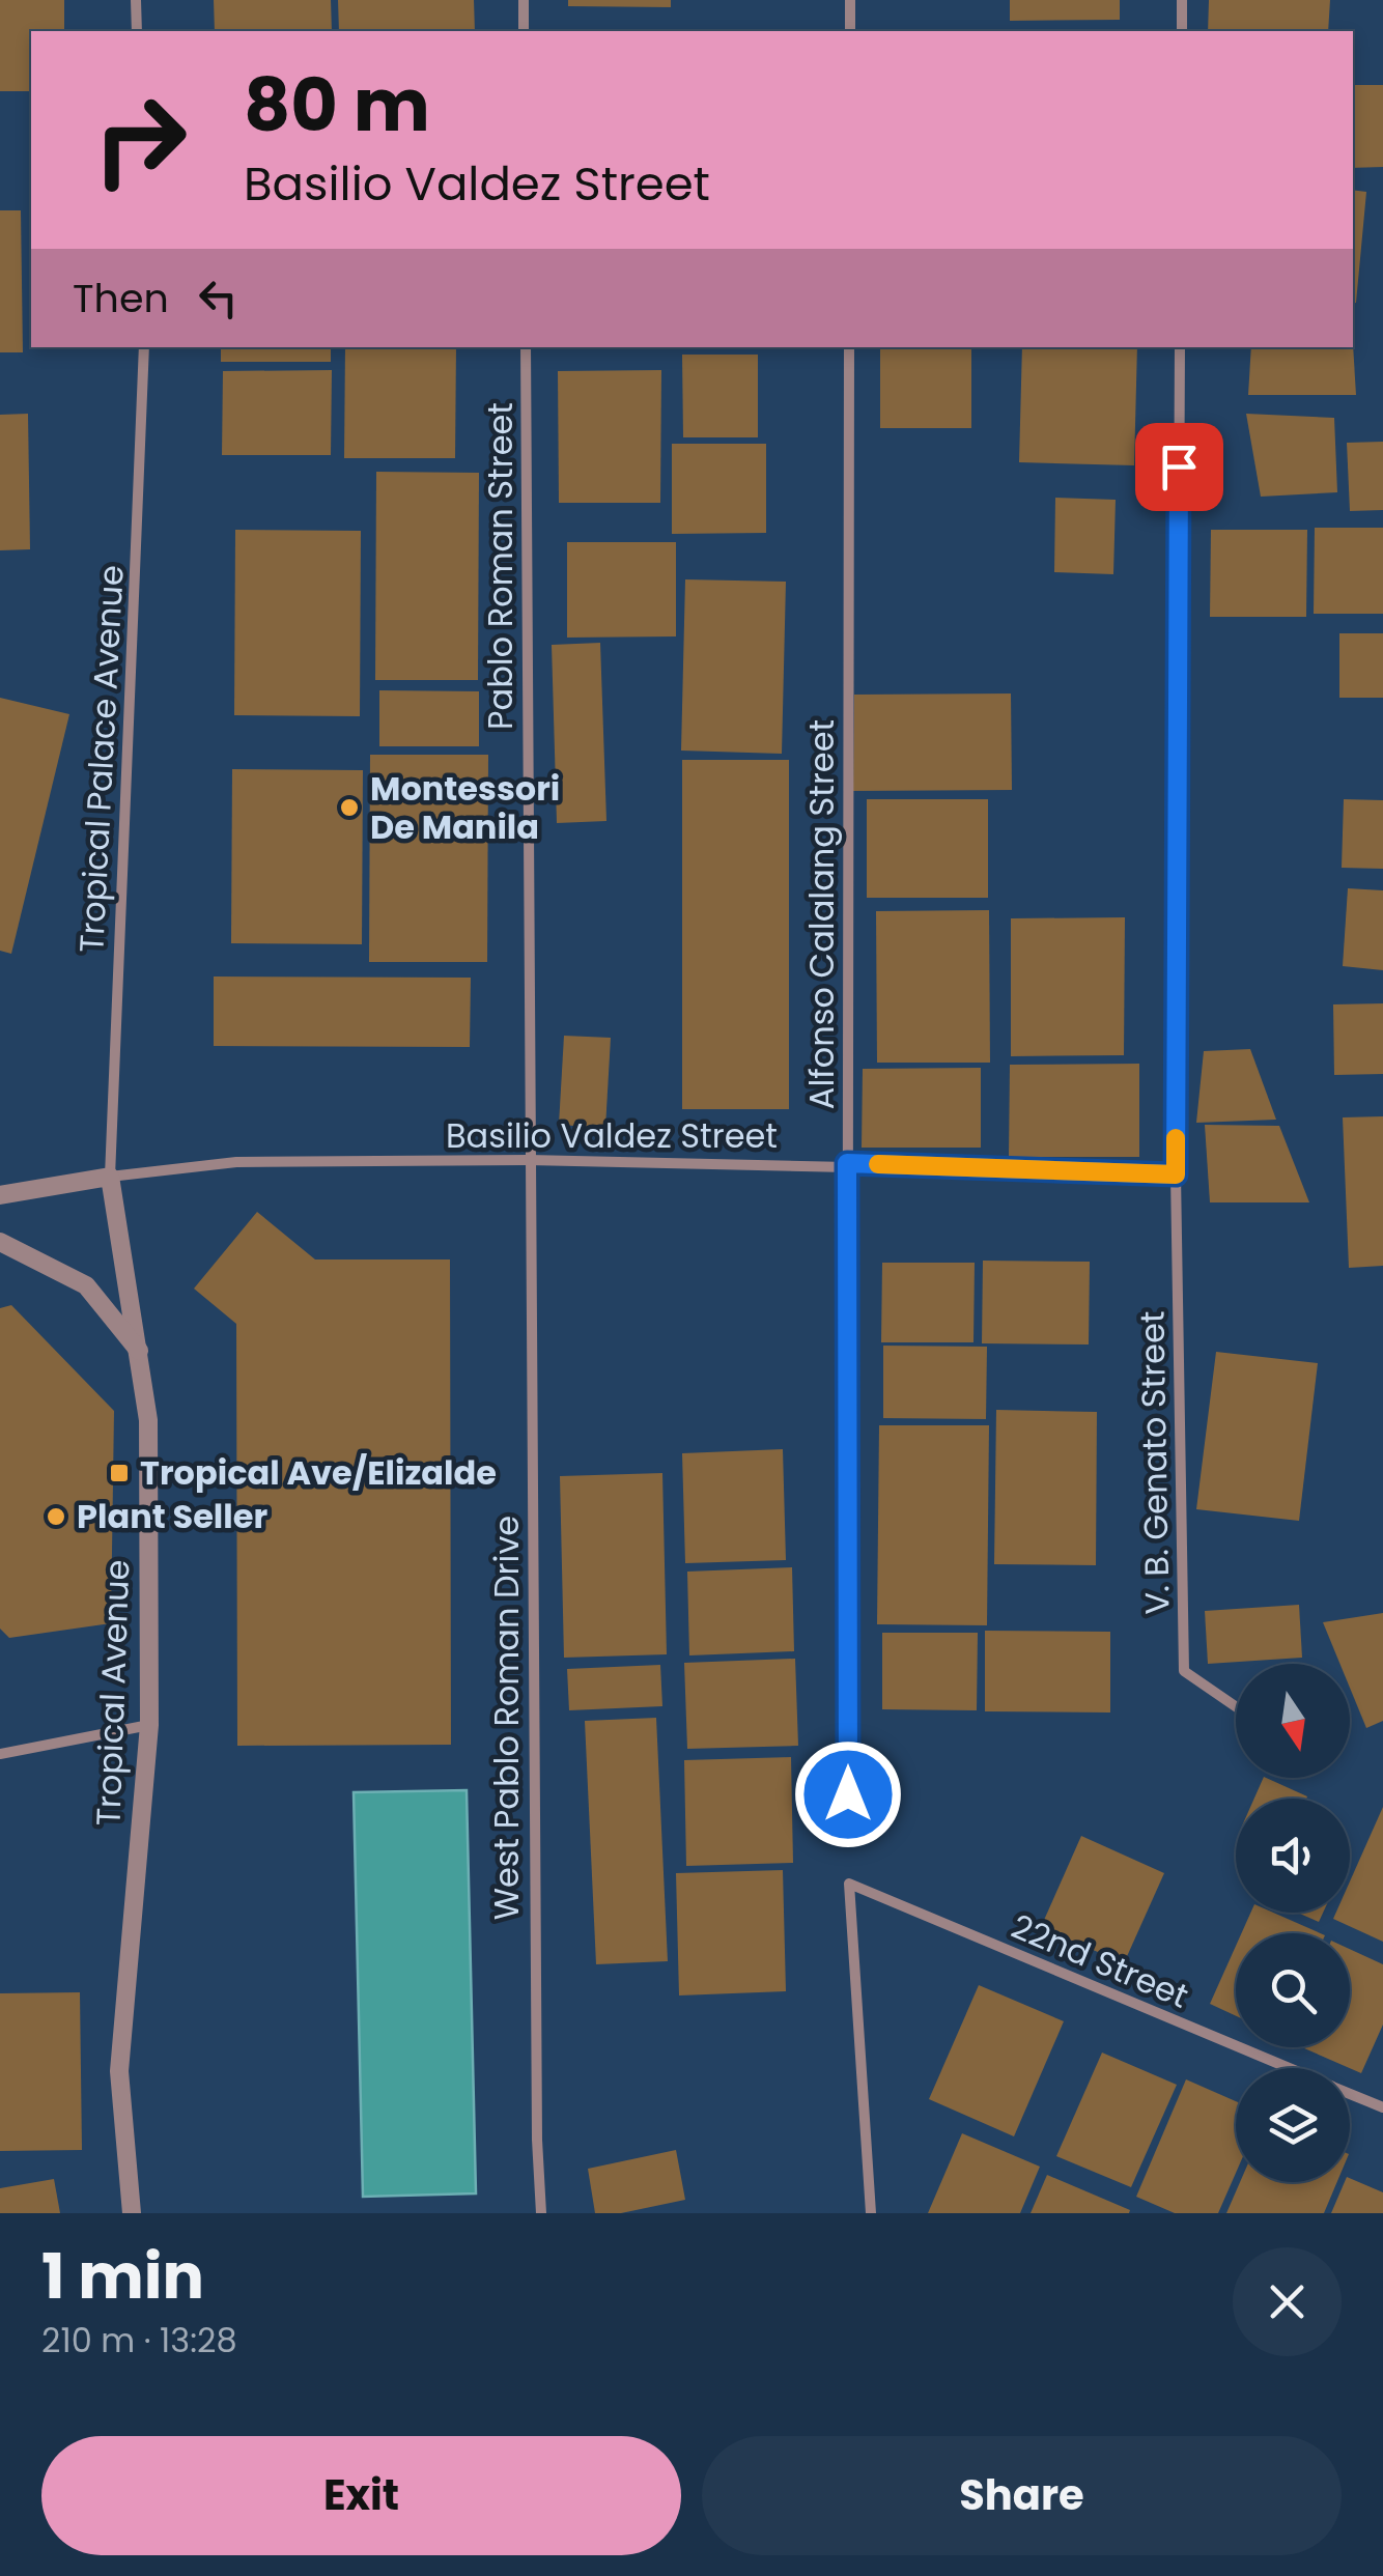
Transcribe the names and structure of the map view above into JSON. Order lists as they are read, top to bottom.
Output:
{
  "streets": {
    "street": [
      "Pablo Roman Street",
      "Tropical Palace Avenue",
      "Alfonso Calalang Street",
      "Basilio Valdez Street",
      "V. B. Genato Street",
      "Tropical Avenue",
      "West Pablo Roman Drive",
      "22nd Street"
    ]
  },
  "crossings": [
    ["Pablo Roman Street", "Basilio Valdez Street"],
    ["Pablo Roman Street", "West Pablo Roman Drive"],
    ["Tropical Palace Avenue", "Basilio Valdez Street"],
    ["Tropical Palace Avenue", "Tropical Avenue"],
    ["Alfonso Calalang Street", "Basilio Valdez Street"],
    ["Basilio Valdez Street", "V. B. Genato Street"],
    ["Basilio Valdez Street", "Tropical Avenue"],
    ["Basilio Valdez Street", "West Pablo Roman Drive"]
  ],
  "places": {
    "other": ["Montessori De Manila", "Plant Seller"],
    "transit": ["Tropical Ave/Elizalde"]
  },
  "north": "bottom",
  "page": {
    "turn": ["80 m", "Basilio Valdez Street"],
    "then": "Then",
    "heading": ["1 min", "210 m · 13:28"],
    "buttons": ["Exit", "Share"]
  }
}
